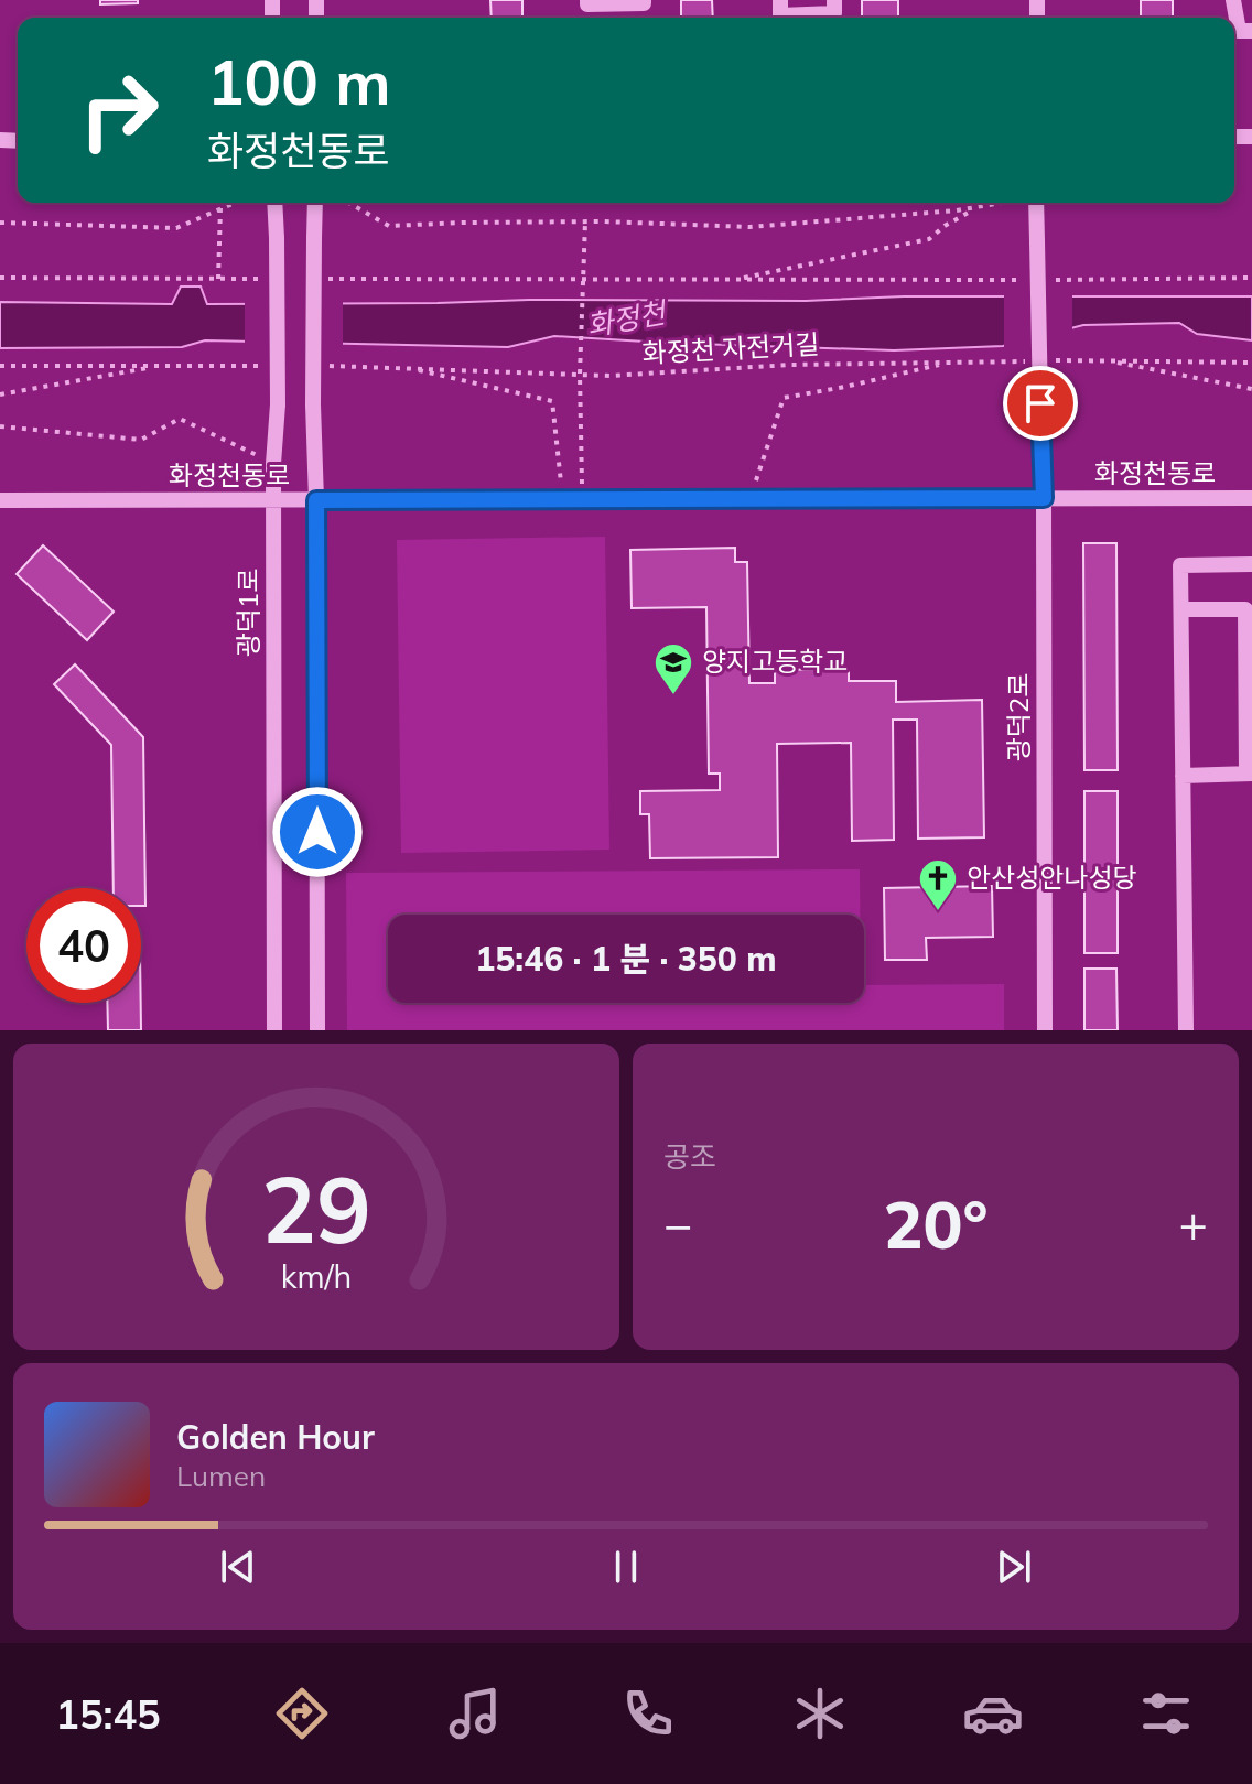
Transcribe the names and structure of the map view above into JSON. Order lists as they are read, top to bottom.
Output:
{
  "streets": {
    "street": ["화정천동로", "광덕1로", "광덕2로"],
    "path": ["화정천 자전거길"]
  },
  "crossings": [
    ["화정천동로", "광덕1로"],
    ["화정천동로", "광덕2로"]
  ],
  "water": ["화정천"],
  "places": {
    "school or university": ["양지고등학교"],
    "church": ["안산성안나성당"]
  },
  "page": {
    "turn": ["100 m", "화정천동로"],
    "limit": "40",
    "trip": "15:46 · 1 분 · 350 m",
    "tile": "공조",
    "heat": ["−", "20°", "+"],
    "song": ["Golden Hour", "Lumen"],
    "tabs": "15:45",
    "gauge": ["29", "km/h"]
  }
}
